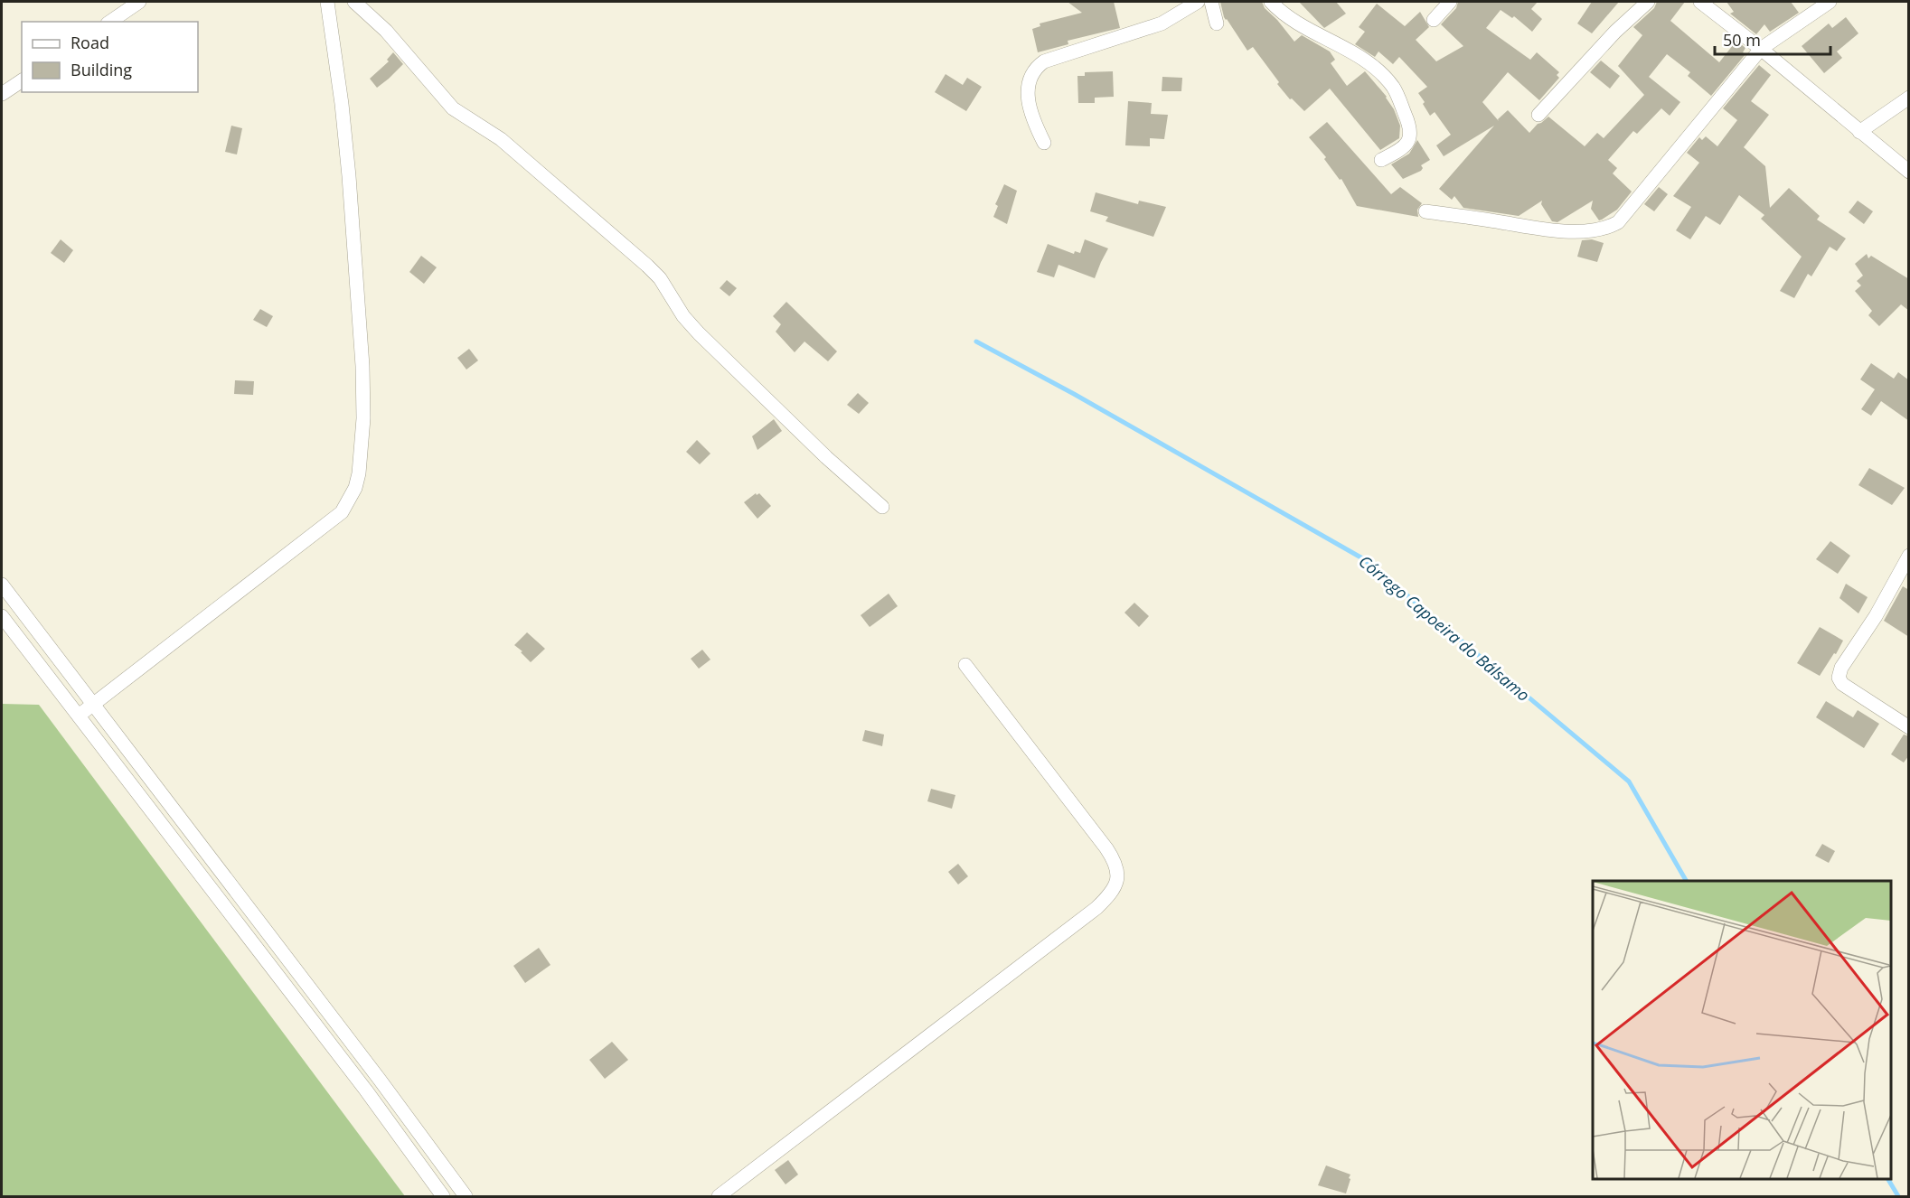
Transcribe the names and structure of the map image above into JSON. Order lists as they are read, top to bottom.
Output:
{
  "water": ["Córrego Capoeira do Bálsamo"],
  "legend": ["Road", "Building"],
  "scale_bar": "50 m"
}
